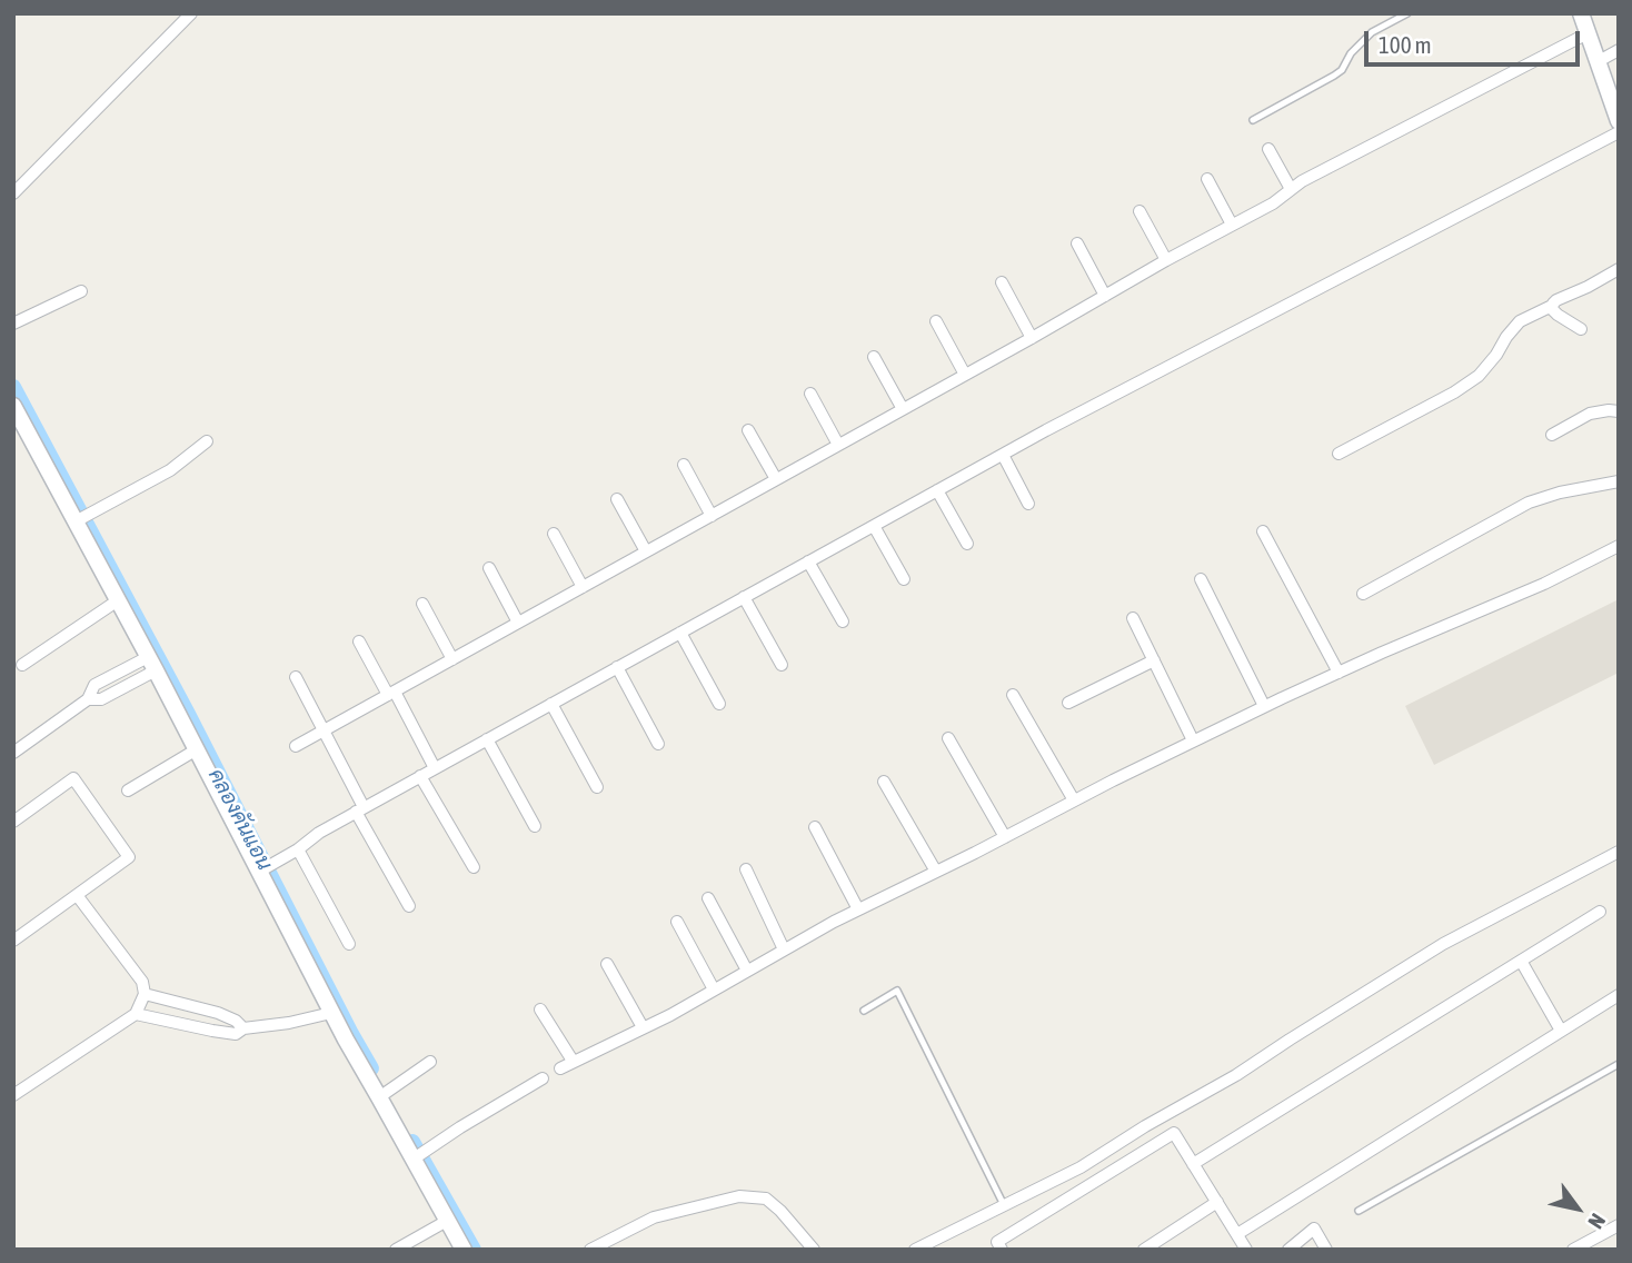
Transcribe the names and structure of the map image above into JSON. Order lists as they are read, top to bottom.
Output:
{
  "water": ["คลองคันแอน"],
  "scale_bar": "100 m",
  "north": "bottom right"
}
